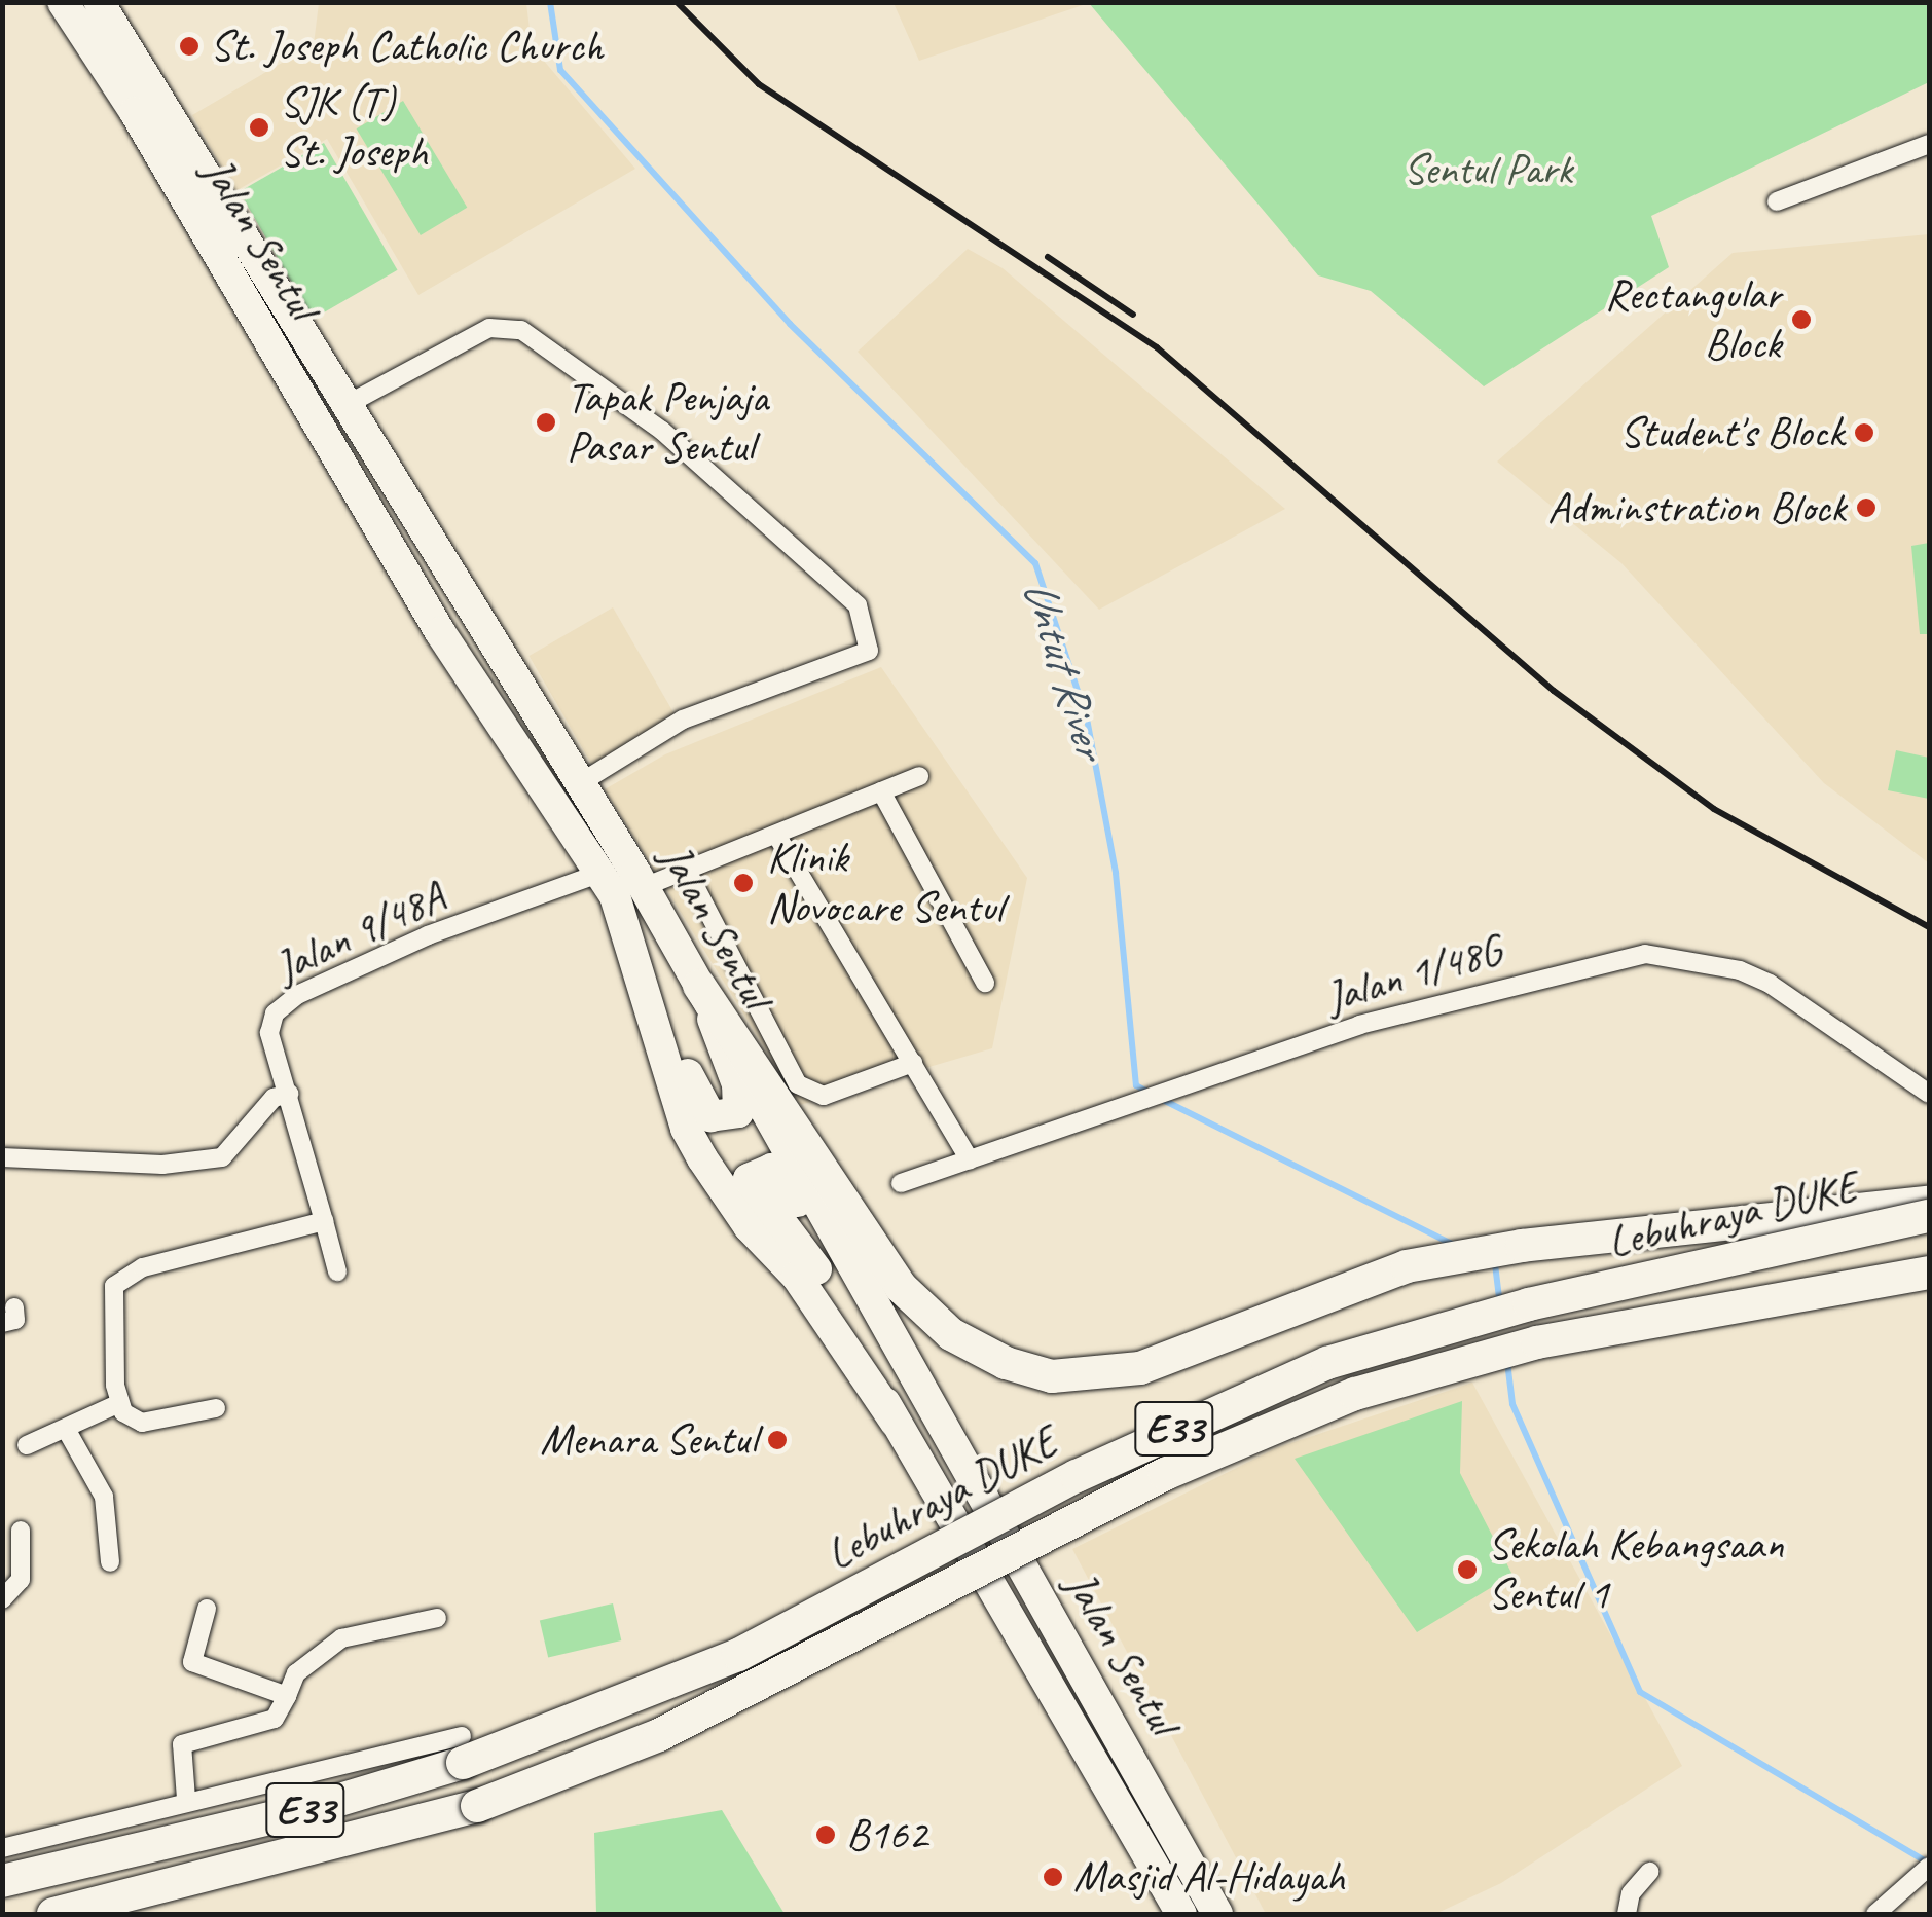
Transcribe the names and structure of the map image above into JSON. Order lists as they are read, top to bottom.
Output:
{
  "streets": {
    "highway": ["Lebuhraya DUKE", "E33"],
    "main road": ["Jalan Sentul"],
    "street": ["Jalan 9/48A", "Jalan 1/48G"]
  },
  "crossings": [
    ["Jalan Sentul", "Jalan 9/48A"]
  ],
  "water": ["Untut River"],
  "parks": ["Sentul Park"],
  "places": [
    "St. Joseph Catholic Church",
    "SJK (T) St. Joseph",
    "Rectangular Block",
    "Tapak Penjaja Pasar Sentul",
    "Student's Block",
    "Adminstration Block",
    "Klinik Novocare Sentul",
    "Menara Sentul",
    "Sekolah Kebangsaan Sentul 1",
    "B162",
    "Masjid Al-Hidayah"
  ]
}
